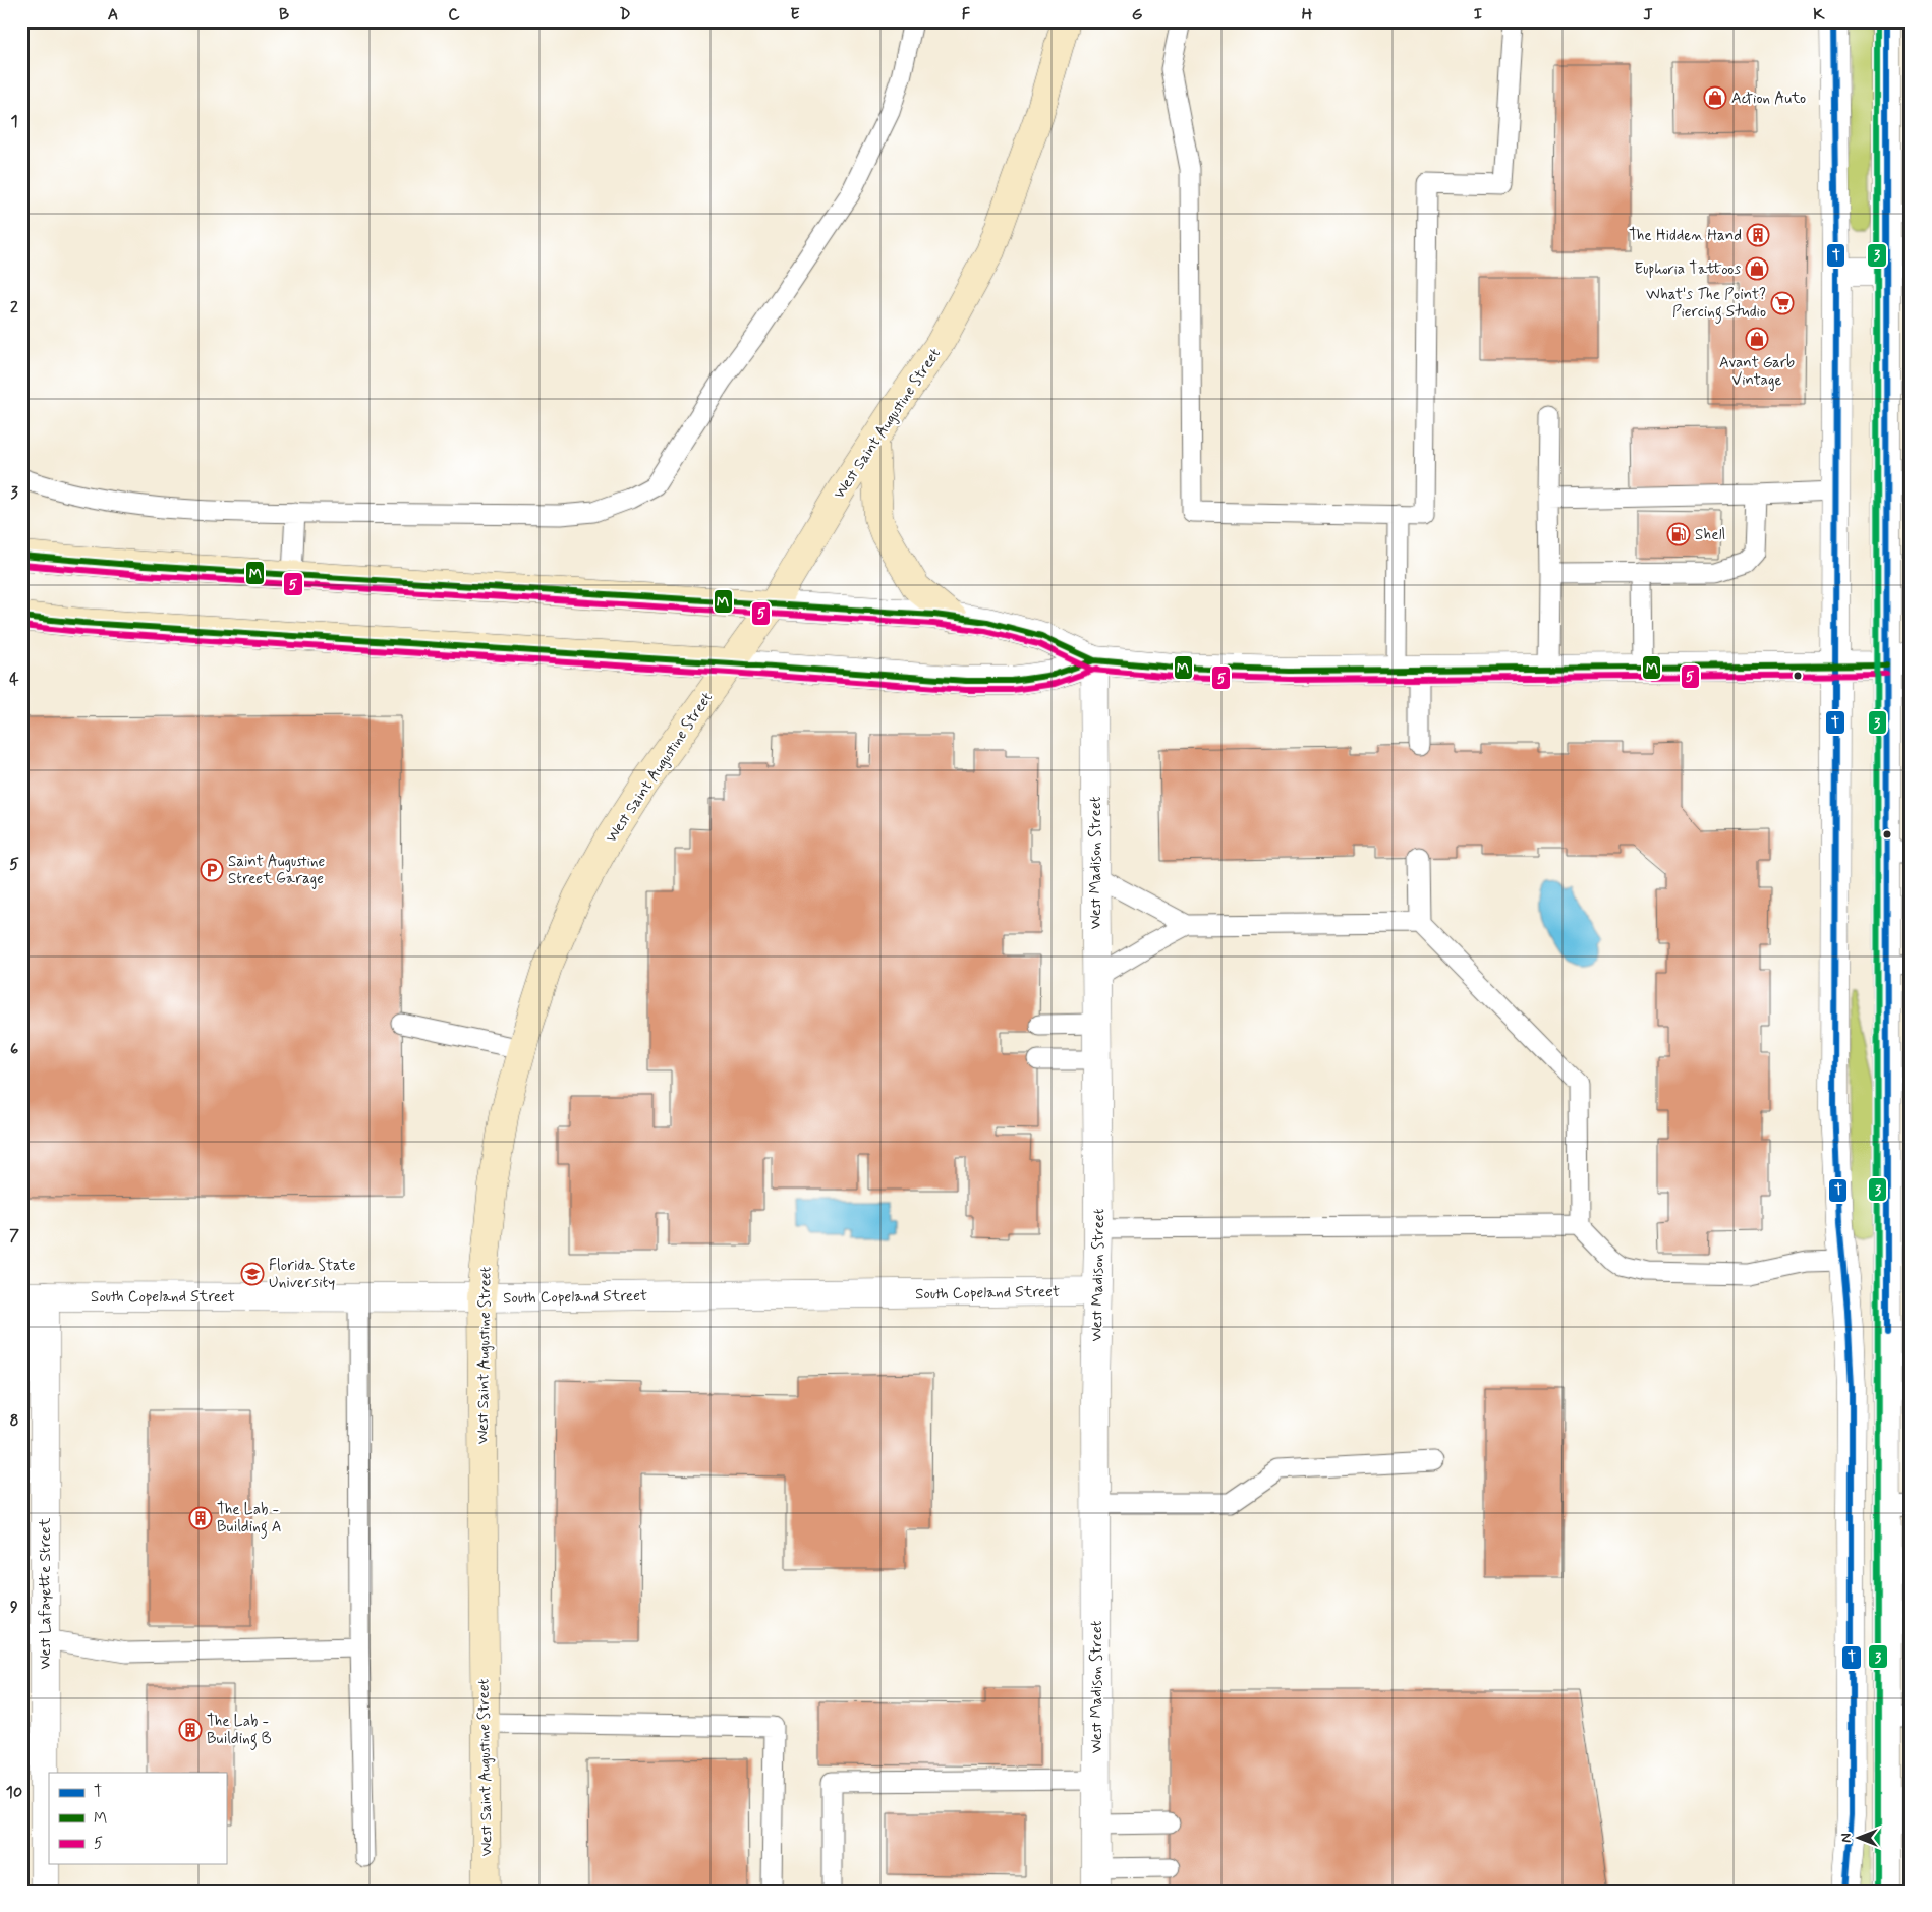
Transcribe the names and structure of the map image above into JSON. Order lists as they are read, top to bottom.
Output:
{
  "streets": {
    "main road": ["West Saint Augustine Street"],
    "street": ["West Madison Street", "South Copeland Street", "West Lafayette Street"]
  },
  "crossings": [
    ["West Saint Augustine Street", "South Copeland Street"],
    ["West Madison Street", "South Copeland Street"],
    ["South Copeland Street", "West Lafayette Street"]
  ],
  "places": {
    "shop": ["Action Auto", "Euphoria Tattoos", "Avant Garb Vintage"],
    "building": ["The Hidden Hand", "The Lab - Building A", "The Lab - Building B"],
    "supermarket": ["What's The Point? Piercing Studio"],
    "fuel station": ["Shell"],
    "parking": ["Saint Augustine Street Garage"],
    "school or university": ["Florida State University"]
  },
  "lines": [
    "transit line T",
    "transit line 3",
    "transit line M",
    "transit line 5"
  ],
  "legend": ["T", "M", "5"],
  "north": "left",
  "grid": {
    "columns": [
      "A",
      "B",
      "C",
      "D",
      "E",
      "F",
      "G",
      "H",
      "I",
      "J",
      "K"
    ],
    "rows": [
      "1",
      "2",
      "3",
      "4",
      "5",
      "6",
      "7",
      "8",
      "9",
      "10"
    ]
  }
}
